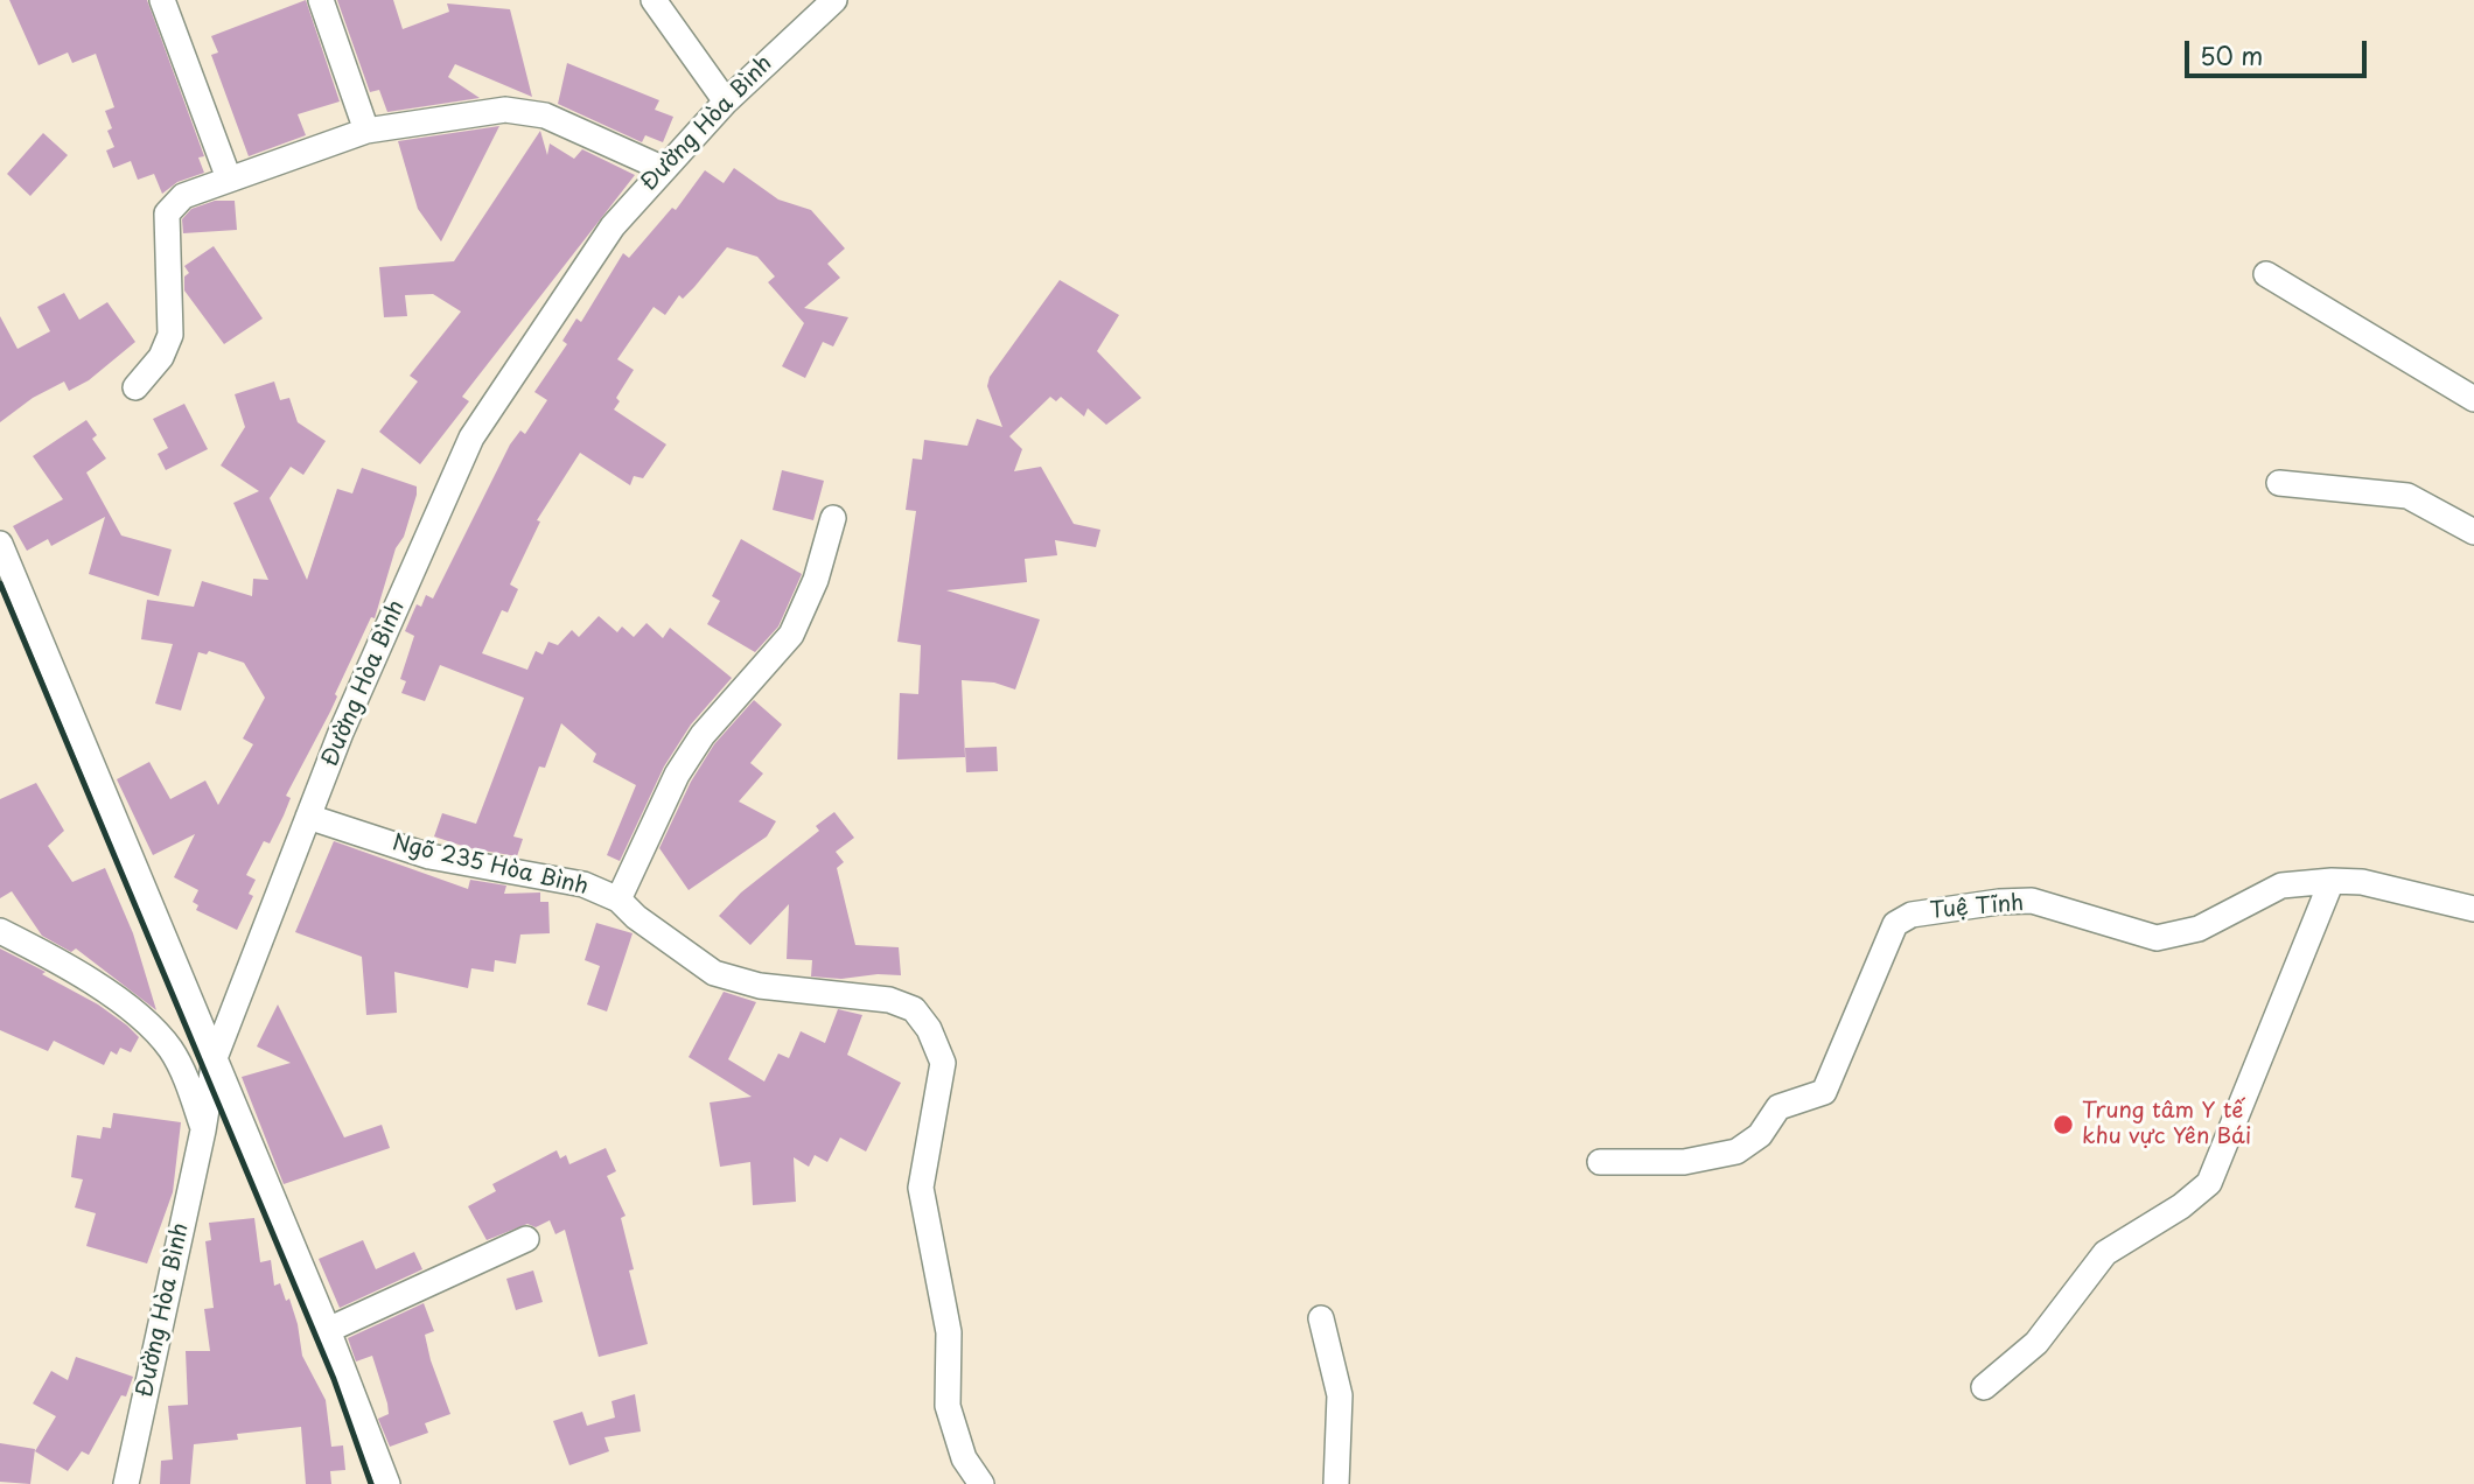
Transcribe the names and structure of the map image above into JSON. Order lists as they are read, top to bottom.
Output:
{
  "streets": {
    "street": ["Đường Hòa Bình", "Ngõ 235 Hòa Bình", "Tuệ Tĩnh"]
  },
  "crossings": [
    ["Đường Hòa Bình", "Ngõ 235 Hòa Bình"]
  ],
  "places": ["Trung tâm Y tế khu vực Yên Bái"],
  "scale_bar": "50 m"
}
